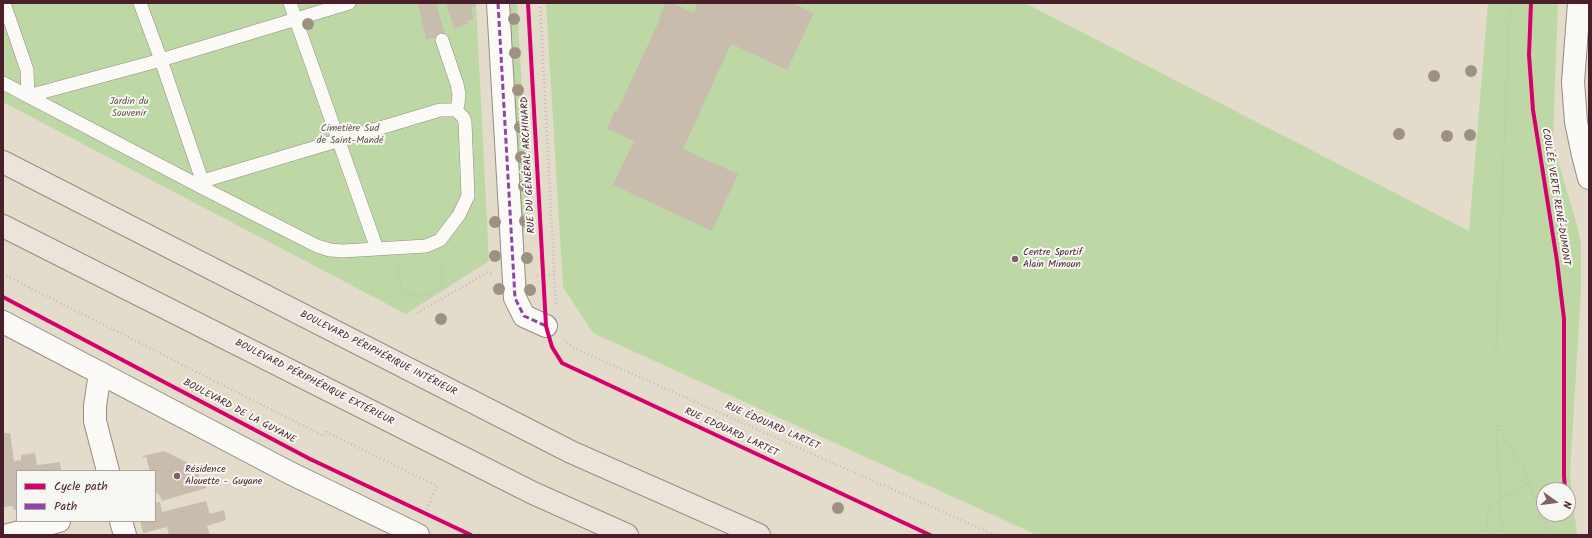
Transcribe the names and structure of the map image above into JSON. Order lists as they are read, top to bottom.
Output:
{
  "streets": {
    "highway": ["BOULEVARD PÉRIPHÉRIQUE INTÉRIEUR", "BOULEVARD PÉRIPHÉRIQUE EXTÉRIEUR"],
    "path": ["RUE ÉDOUARD LARTET"],
    "cycle path": ["RUE DU GÉNÉRAL ARCHINARD", "COULÉE VERTE RENÉ-DUMONT", "BOULEVARD DE LA GUYANE"]
  },
  "crossings": [
    ["RUE DU GÉNÉRAL ARCHINARD", "RUE ÉDOUARD LARTET"]
  ],
  "parks": ["Jardin du Souvenir", "Cimetière Sud de Saint-Mandé"],
  "places": ["Centre Sportif Alain Mimoun", "Résidence Alouette - Guyane"],
  "legend": ["Cycle path", "Path"],
  "north": "right"
}
